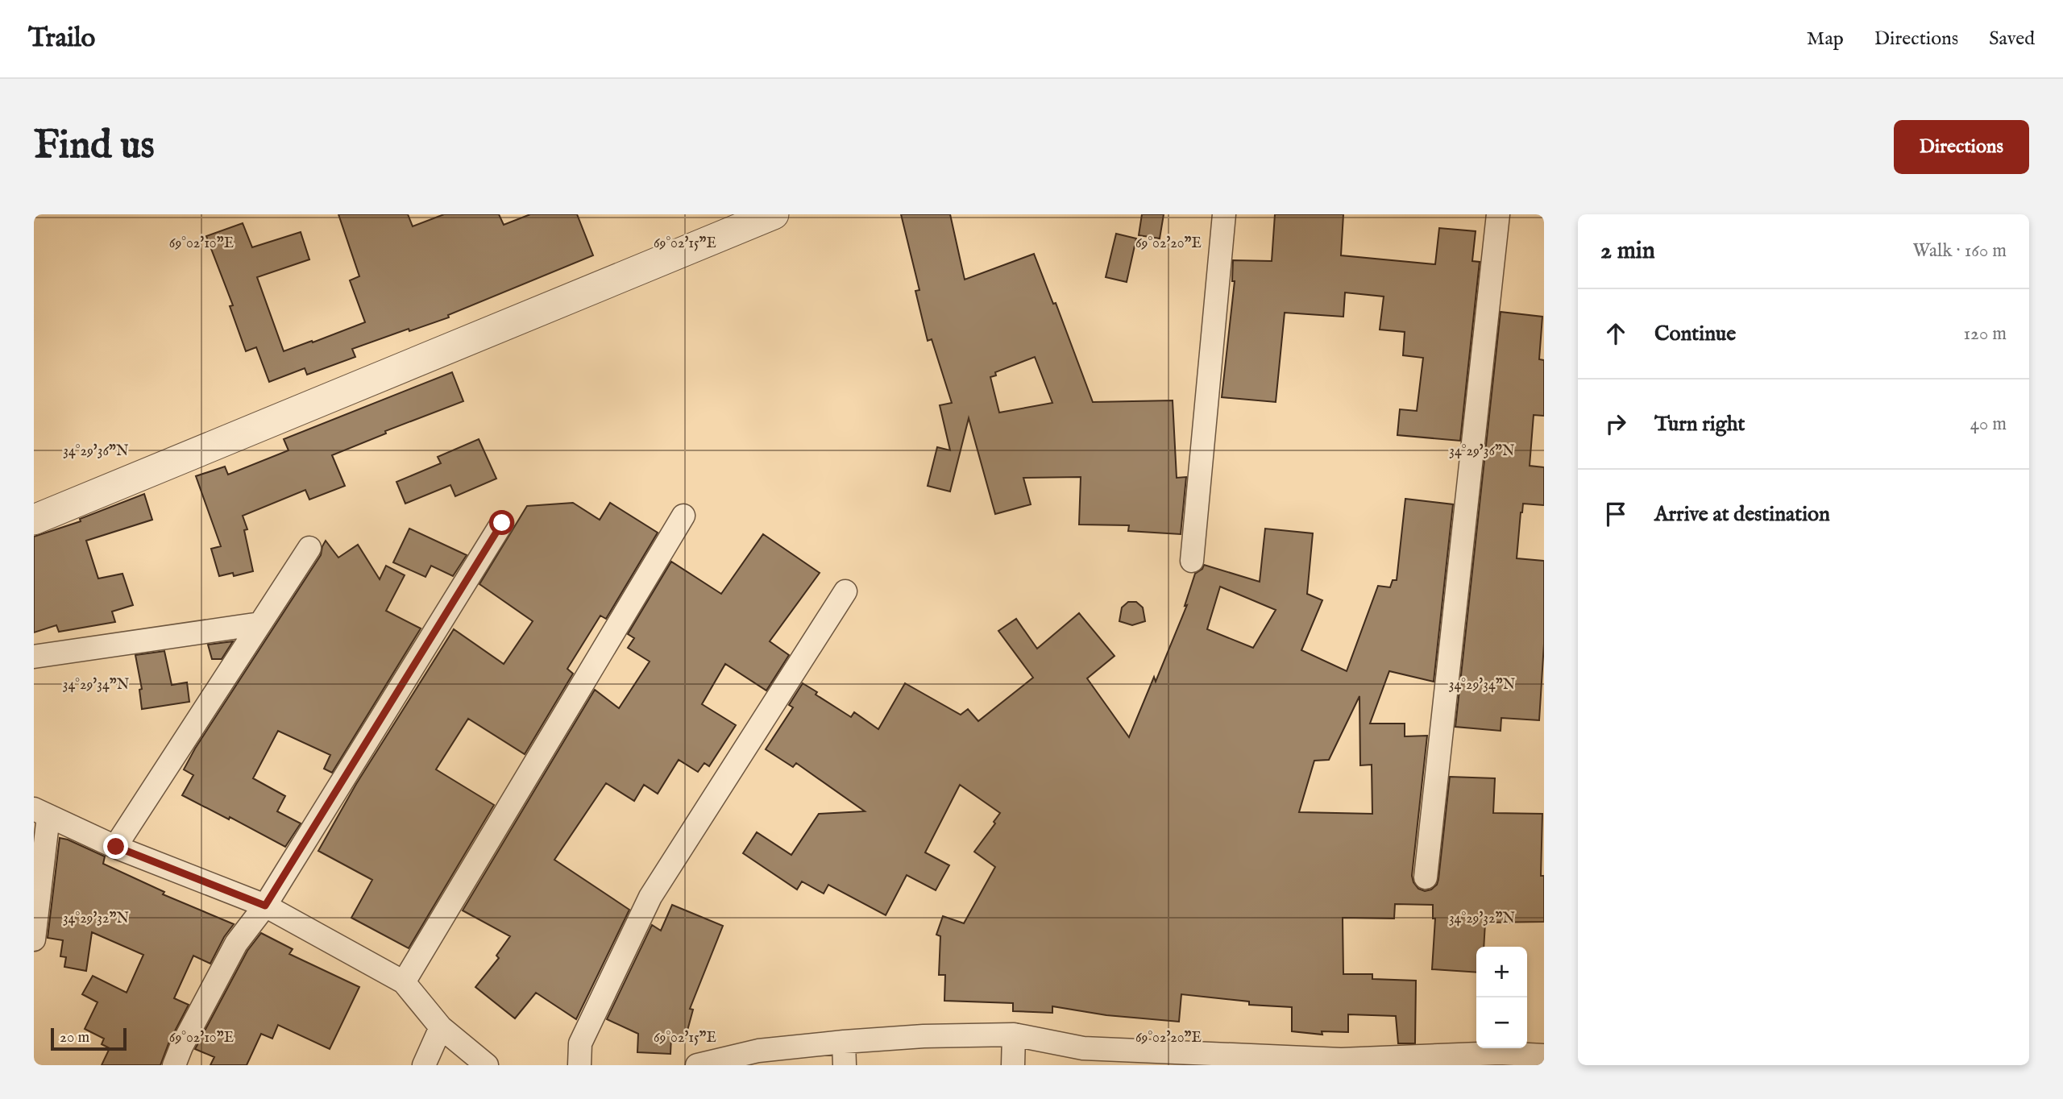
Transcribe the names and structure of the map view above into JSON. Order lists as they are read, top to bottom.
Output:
{
  "scale_bar": "20 m",
  "page": {
    "header": "Trailo",
    "nav": ["Map", "Directions", "Saved"],
    "buttons": "Directions",
    "title": "Find us",
    "heading": ["2 min", "Walk · 160 m"],
    "list": [
      ["Continue", "120 m"],
      ["Turn right", "40 m"],
      "Arrive at destination"
    ],
    "map_buttons": ["+", "−"],
    "scale": "20 m"
  },
  "coordinates": [
    "69°02'10\"E",
    "69°02'15\"E",
    "69°02'20\"E",
    "34°29'36\"N",
    "34°29'34\"N",
    "34°29'32\"N"
  ]
}
